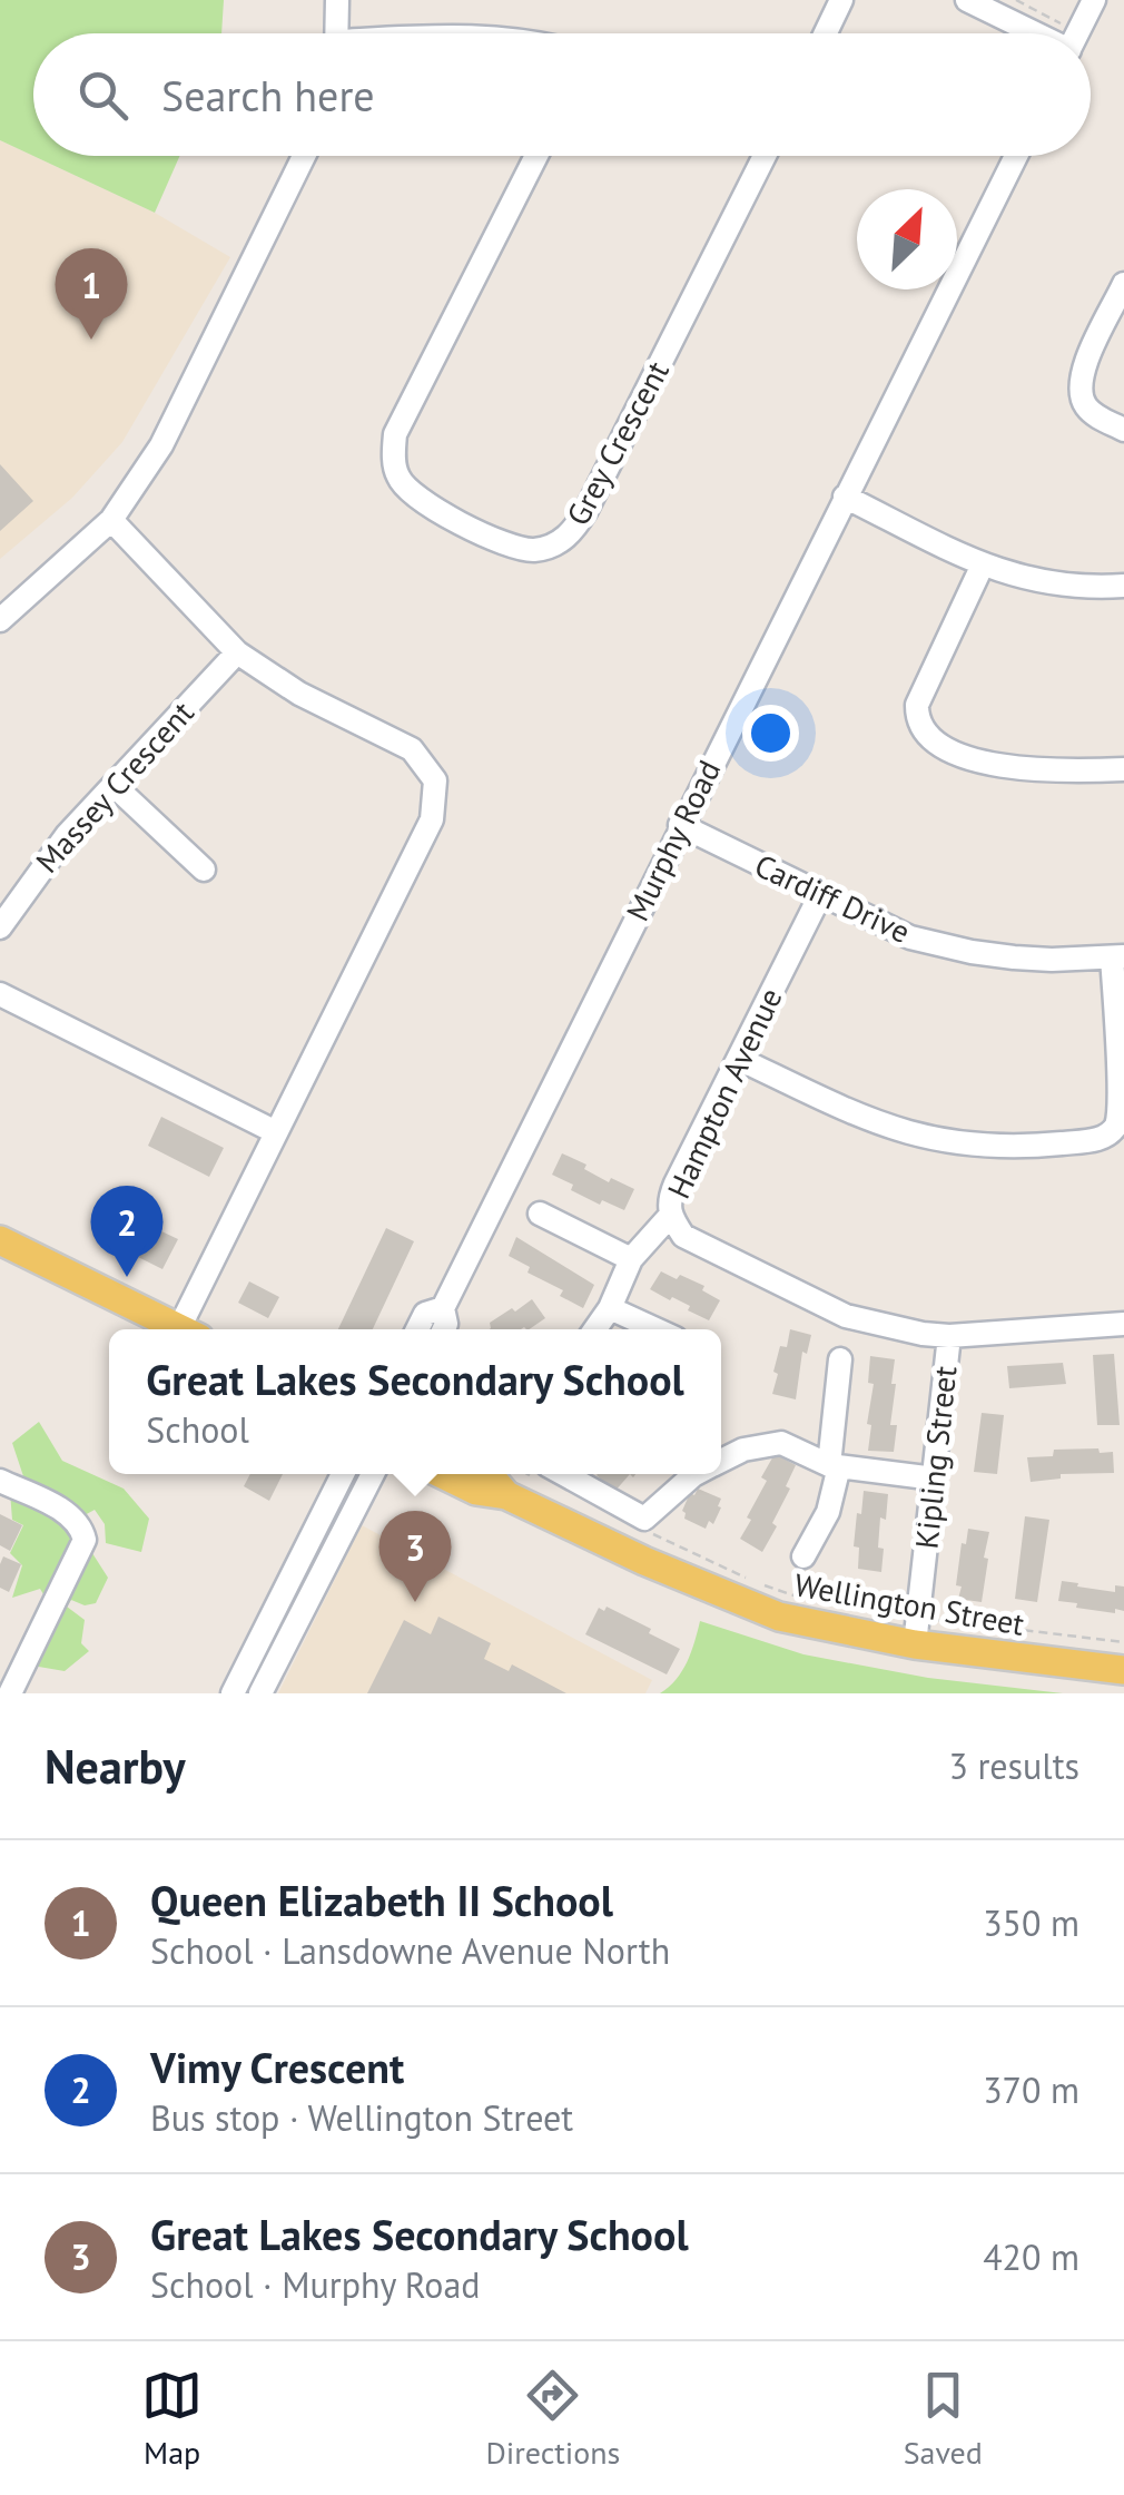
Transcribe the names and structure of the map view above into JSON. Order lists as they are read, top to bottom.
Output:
{
  "streets": {
    "main road": ["Wellington Street"],
    "street": [
      "Grey Crescent",
      "Massey Crescent",
      "Murphy Road",
      "Cardiff Drive",
      "Hampton Avenue",
      "Kipling Street"
    ]
  },
  "crossings": [
    ["Murphy Road", "Cardiff Drive"],
    ["Cardiff Drive", "Hampton Avenue"],
    ["Hampton Avenue", "Kipling Street"],
    ["Kipling Street", "Wellington Street"]
  ],
  "north": "top right",
  "page": {
    "search": "Search here",
    "pins": ["1", "2", "3"],
    "popup": ["Great Lakes Secondary School", "School"],
    "heading": ["Nearby", "3 results"],
    "list": [
      {
        "mark": "1",
        "name": "Queen Elizabeth II School",
        "note": "School · Lansdowne Avenue North",
        "value": "350 m"
      },
      {
        "mark": "2",
        "name": "Vimy Crescent",
        "note": "Bus stop · Wellington Street",
        "value": "370 m"
      },
      {
        "mark": "3",
        "name": "Great Lakes Secondary School",
        "note": "School · Murphy Road",
        "value": "420 m"
      }
    ],
    "nav": ["Map", "Directions", "Saved"]
  }
}
